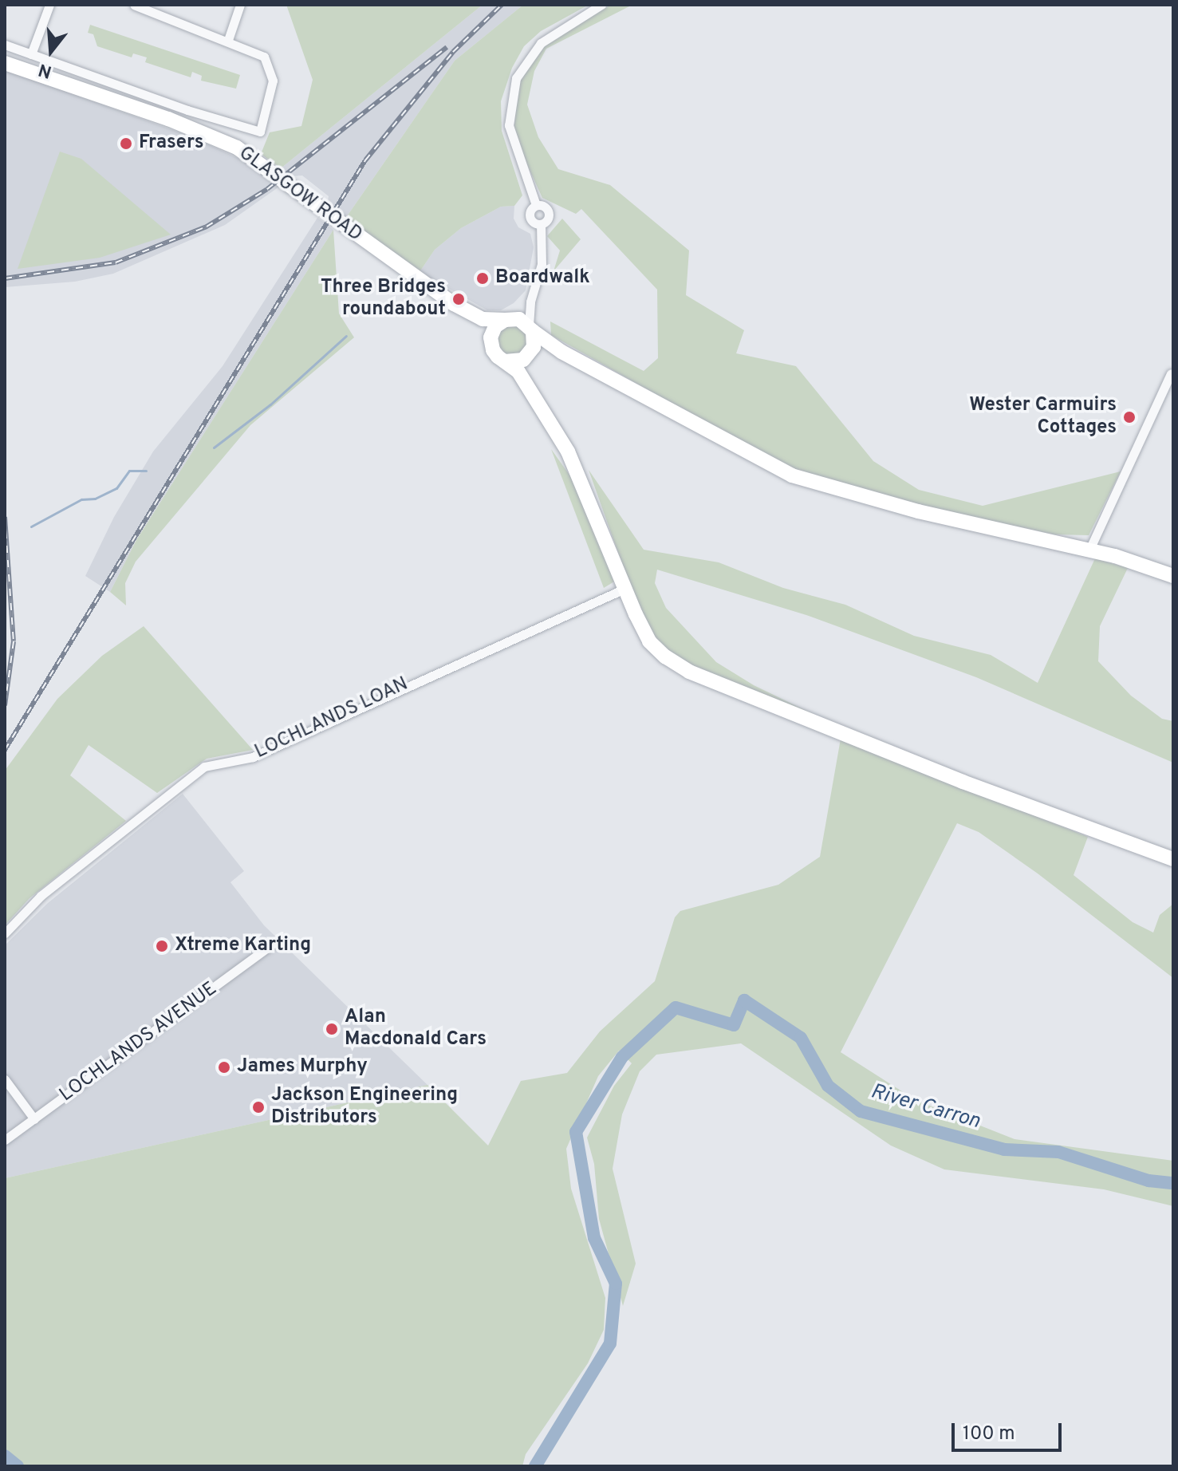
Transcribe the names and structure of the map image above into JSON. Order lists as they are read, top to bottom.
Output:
{
  "streets": {
    "main road": ["GLASGOW ROAD"],
    "street": ["LOCHLANDS LOAN", "LOCHLANDS AVENUE"]
  },
  "water": ["River Carron"],
  "places": [
    "Frasers",
    "Boardwalk",
    "Three Bridges roundabout",
    "Wester Carmuirs Cottages",
    "Xtreme Karting",
    "Alan Macdonald Cars",
    "James Murphy",
    "Jackson Engineering Distributors"
  ],
  "scale_bar": "100 m",
  "north": "bottom"
}
